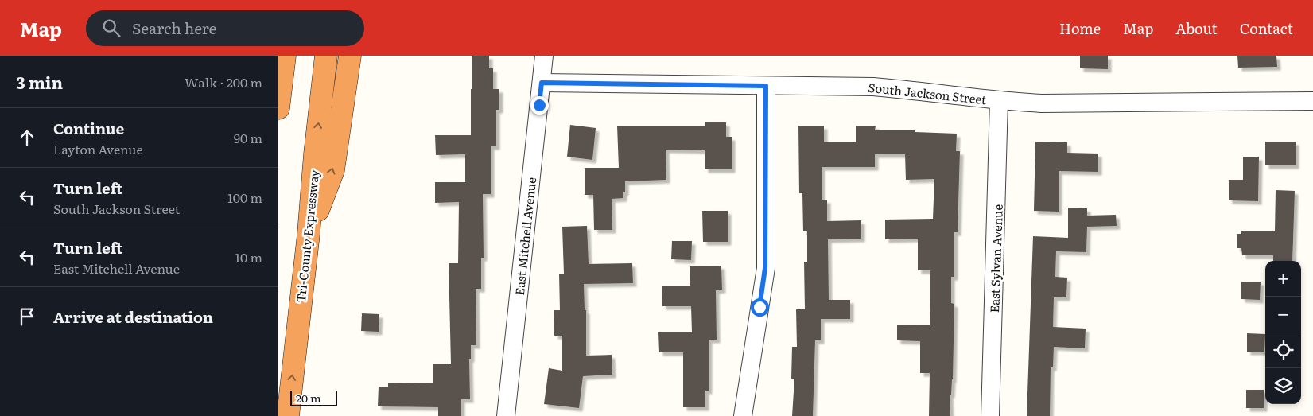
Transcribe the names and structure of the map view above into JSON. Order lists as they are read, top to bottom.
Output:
{
  "streets": {
    "highway": ["Tri-County Expressway"],
    "street": ["South Jackson Street", "East Mitchell Avenue", "East Sylvan Avenue"]
  },
  "crossings": [
    ["South Jackson Street", "East Mitchell Avenue"],
    ["South Jackson Street", "East Sylvan Avenue"]
  ],
  "scale_bar": "20 m",
  "page": {
    "header": "Map",
    "search": "Search here",
    "nav": [
      "Home",
      "Map",
      "About",
      "Contact"
    ],
    "heading": ["3 min", "Walk · 200 m"],
    "list": [
      ["Continue", "Layton Avenue", "90 m"],
      ["Turn left", "South Jackson Street", "100 m"],
      ["Turn left", "East Mitchell Avenue", "10 m"],
      "Arrive at destination"
    ],
    "map_buttons": ["+", "−"],
    "scale": "20 m"
  }
}
